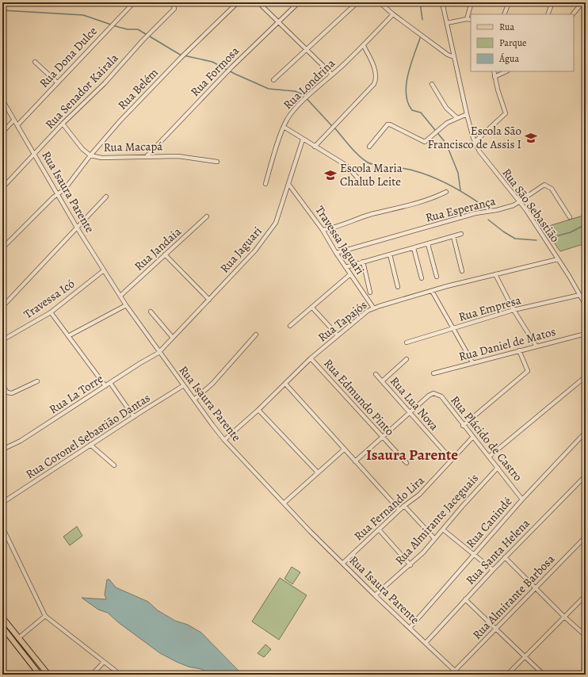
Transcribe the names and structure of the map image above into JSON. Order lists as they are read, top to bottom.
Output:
{
  "streets": {
    "street": [
      "Rua Dona Dulce",
      "Rua Formosa",
      "Rua Londrina",
      "Rua Belém",
      "Rua Senador Kairala",
      "Rua Macapá",
      "Rua Isaura Parente",
      "Rua São Sebastião",
      "Rua Esperança",
      "Travessa Jaguari",
      "Rua Jandaia",
      "Rua Jaguari",
      "Travessa Icó",
      "Rua Empresa",
      "Rua Tapajós",
      "Rua Daniel de Matos",
      "Rua La Torre",
      "Rua Edmundo Pinto",
      "Rua Lua Nova",
      "Rua Coronel Sebastião Dantas",
      "Rua Plácido de Castro",
      "Rua Fernando Lira",
      "Rua Almirante Jaceguais",
      "Rua Canindé",
      "Rua Santa Helena",
      "Rua Almirante Barbosa"
    ]
  },
  "crossings": [
    ["Rua Dona Dulce", "Rua Isaura Parente"],
    ["Rua Formosa", "Rua Macapá"],
    ["Rua Belém", "Rua Macapá"],
    ["Rua Belém", "Rua Isaura Parente"],
    ["Rua Senador Kairala", "Rua Macapá"],
    ["Rua Senador Kairala", "Rua Isaura Parente"],
    ["Rua Isaura Parente", "Rua Jandaia"],
    ["Rua Isaura Parente", "Rua Jaguari"],
    ["Rua Isaura Parente", "Travessa Icó"],
    ["Rua Isaura Parente", "Rua Tapajós"],
    ["Rua Isaura Parente", "Rua La Torre"],
    ["Rua Isaura Parente", "Rua Coronel Sebastião Dantas"],
    ["Rua Isaura Parente", "Rua Fernando Lira"],
    ["Rua Isaura Parente", "Rua Almirante Jaceguais"],
    ["Rua Isaura Parente", "Rua Canindé"],
    ["Rua Isaura Parente", "Rua Santa Helena"],
    ["Rua Isaura Parente", "Rua Almirante Barbosa"],
    ["Rua São Sebastião", "Rua Esperança"],
    ["Rua São Sebastião", "Rua Empresa"],
    ["Rua São Sebastião", "Rua Tapajós"],
    ["Rua Esperança", "Travessa Jaguari"],
    ["Travessa Jaguari", "Rua Jaguari"],
    ["Travessa Jaguari", "Rua Tapajós"],
    ["Rua Jaguari", "Rua La Torre"],
    ["Rua Tapajós", "Rua Edmundo Pinto"],
    ["Rua Lua Nova", "Rua Plácido de Castro"],
    ["Rua Lua Nova", "Rua Fernando Lira"],
    ["Rua Plácido de Castro", "Rua Fernando Lira"],
    ["Rua Plácido de Castro", "Rua Almirante Jaceguais"],
    ["Rua Plácido de Castro", "Rua Canindé"]
  ],
  "districts": ["Isaura Parente"],
  "places": {
    "school or university": ["Escola São Francisco de Assis I", "Escola Maria Chalub Leite"]
  },
  "legend": ["Rua", "Parque", "Água"]
}
